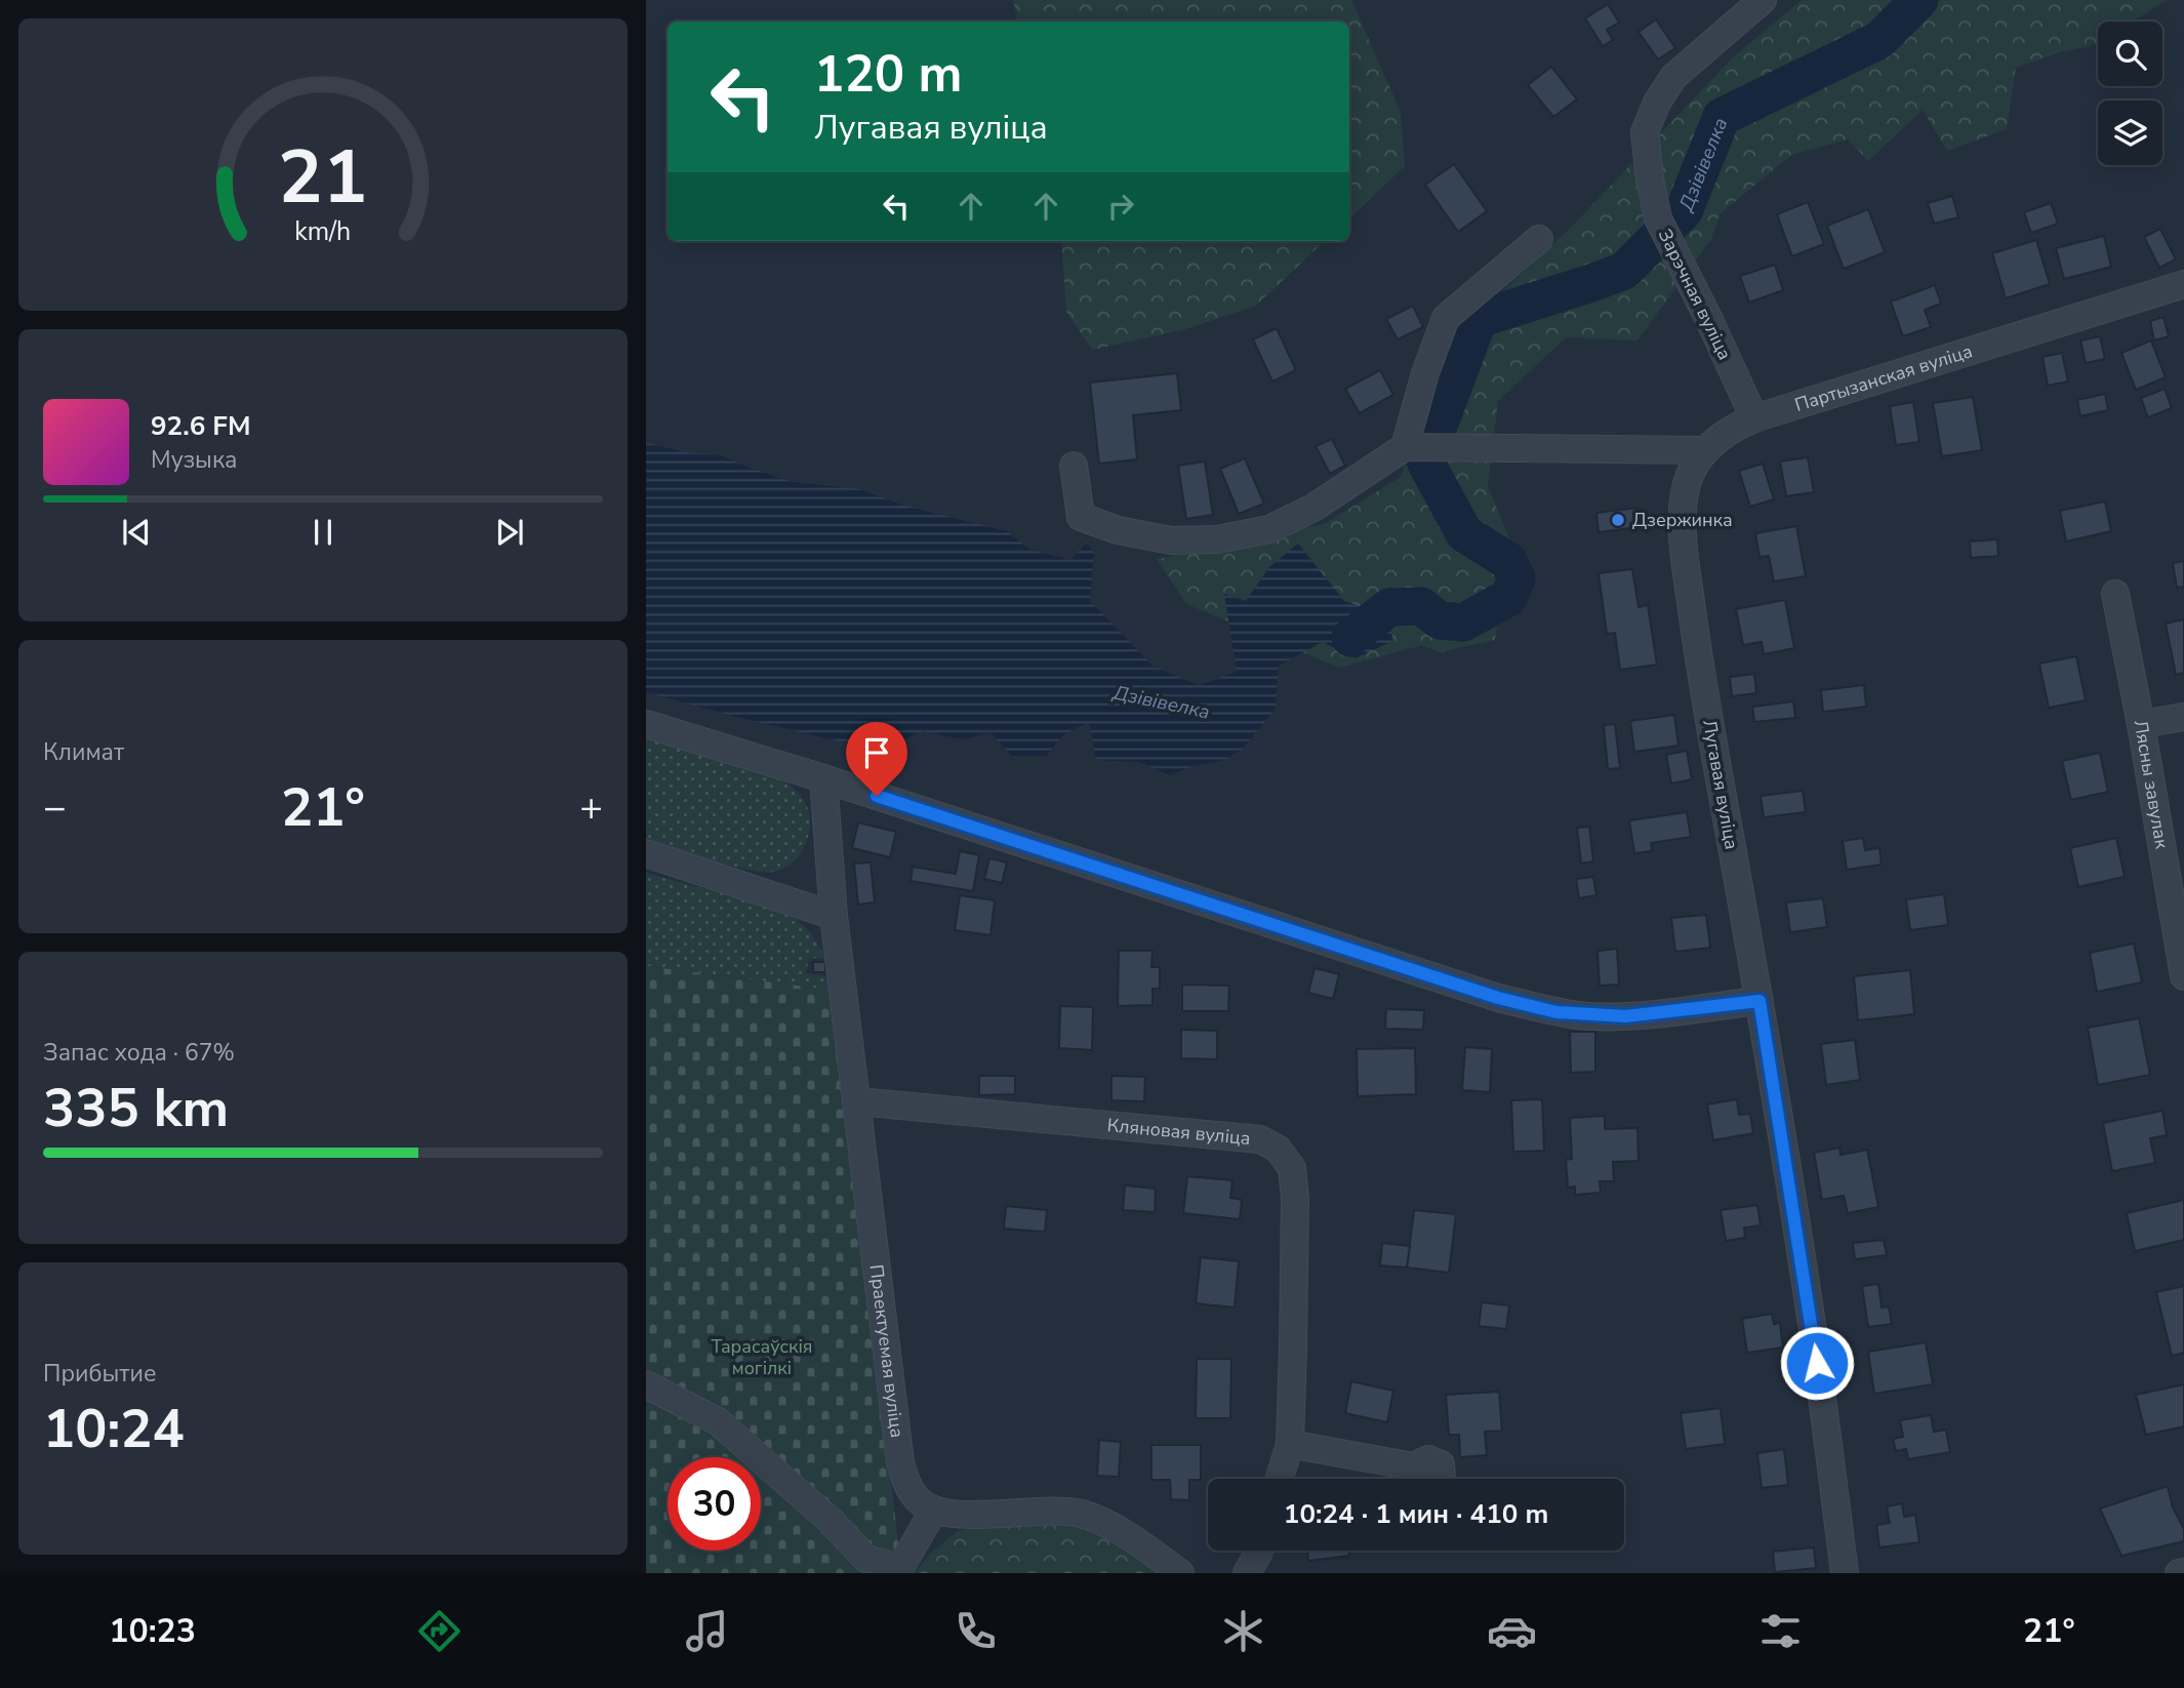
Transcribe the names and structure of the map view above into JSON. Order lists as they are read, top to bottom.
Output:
{
  "streets": {
    "street": [
      "Зарэчная вуліца",
      "Партызанская вуліца",
      "Лугавая вуліца",
      "Лясны завулак",
      "Кляновая вуліца",
      "Праектуемая вуліца"
    ]
  },
  "crossings": [
    ["Зарэчная вуліца", "Партызанская вуліца"],
    ["Партызанская вуліца", "Лугавая вуліца"],
    ["Кляновая вуліца", "Праектуемая вуліца"]
  ],
  "water": ["Дзівівелка"],
  "parks": ["Тарасаўскія могілкі"],
  "places": ["Дзержинка"],
  "page": {
    "turn": ["120 m", "Лугавая вуліца"],
    "song": ["92.6 FM", "Музыка"],
    "tile": [
      "Климат",
      ["Запас хода · 67%", "335 km"],
      ["Прибытие", "10:24"]
    ],
    "heat": ["−", "21°", "+"],
    "limit": "30",
    "trip": "10:24 · 1 мин · 410 m",
    "tabs": ["10:23", "21°"],
    "gauge": ["21", "km/h"]
  }
}
